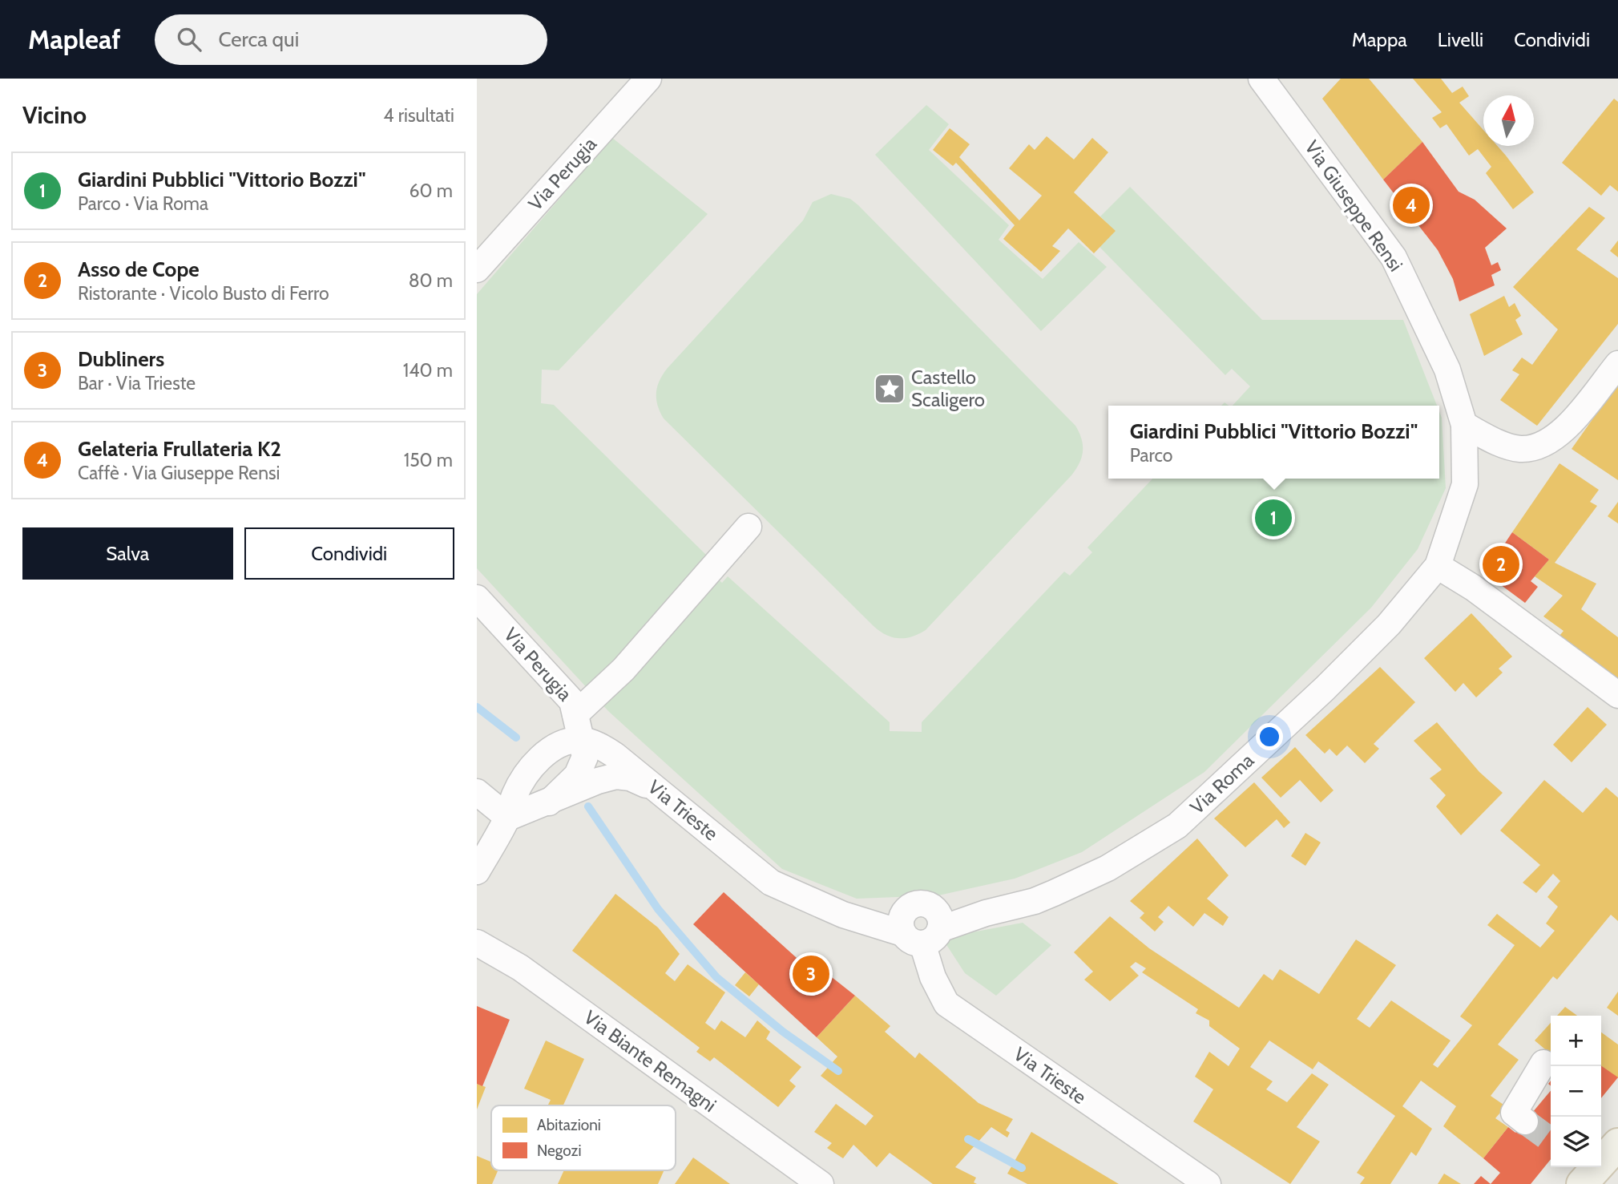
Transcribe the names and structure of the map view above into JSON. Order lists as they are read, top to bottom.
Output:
{
  "streets": {
    "street": [
      "Via Perugia",
      "Via Giuseppe Rensi",
      "Via Roma",
      "Via Trieste",
      "Via Biante Remagni"
    ]
  },
  "crossings": [
    ["Via Perugia", "Via Trieste"],
    ["Via Giuseppe Rensi", "Via Roma"],
    ["Via Roma", "Via Trieste"]
  ],
  "places": {
    "place": ["Castello Scaligero"]
  },
  "legend": ["Abitazioni", "Negozi"],
  "north": "top",
  "page": {
    "header": "Mapleaf",
    "search": "Cerca qui",
    "nav": ["Mappa", "Livelli", "Condividi"],
    "heading": ["Vicino", "4 risultati"],
    "list": [
      {
        "mark": "1",
        "name": "Giardini Pubblici \"Vittorio Bozzi\"",
        "note": "Parco · Via Roma",
        "value": "60 m"
      },
      {
        "mark": "2",
        "name": "Asso de Cope",
        "note": "Ristorante · Vicolo Busto di Ferro",
        "value": "80 m"
      },
      {
        "mark": "3",
        "name": "Dubliners",
        "note": "Bar · Via Trieste",
        "value": "140 m"
      },
      {
        "mark": "4",
        "name": "Gelateria Frullateria K2",
        "note": "Caffè · Via Giuseppe Rensi",
        "value": "150 m"
      }
    ],
    "pins": [
      "4",
      "1",
      "2",
      "3"
    ],
    "popup": ["Giardini Pubblici \"Vittorio Bozzi\"", "Parco"],
    "buttons": ["Salva", "Condividi"],
    "map_buttons": ["+", "−"]
  }
}
